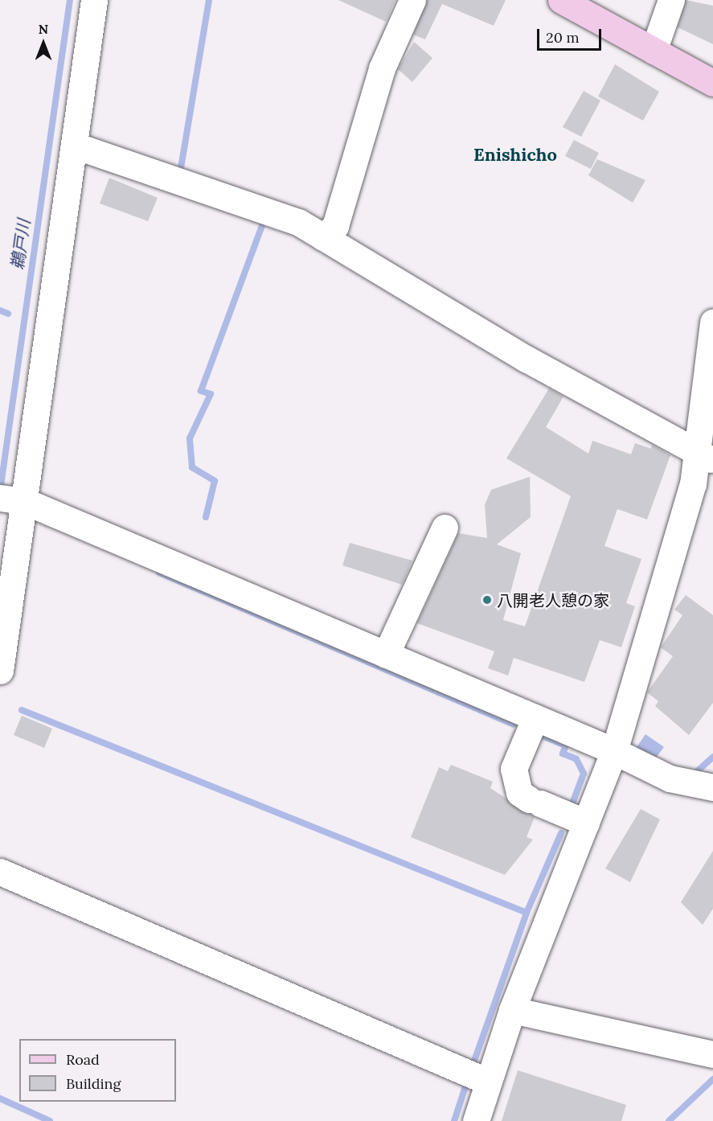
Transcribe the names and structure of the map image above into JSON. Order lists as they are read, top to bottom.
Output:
{
  "districts": ["Enishicho"],
  "water": ["鵜戸川"],
  "places": ["八開老人憩の家"],
  "legend": ["Road", "Building"],
  "scale_bar": "20 m",
  "north": "top"
}
